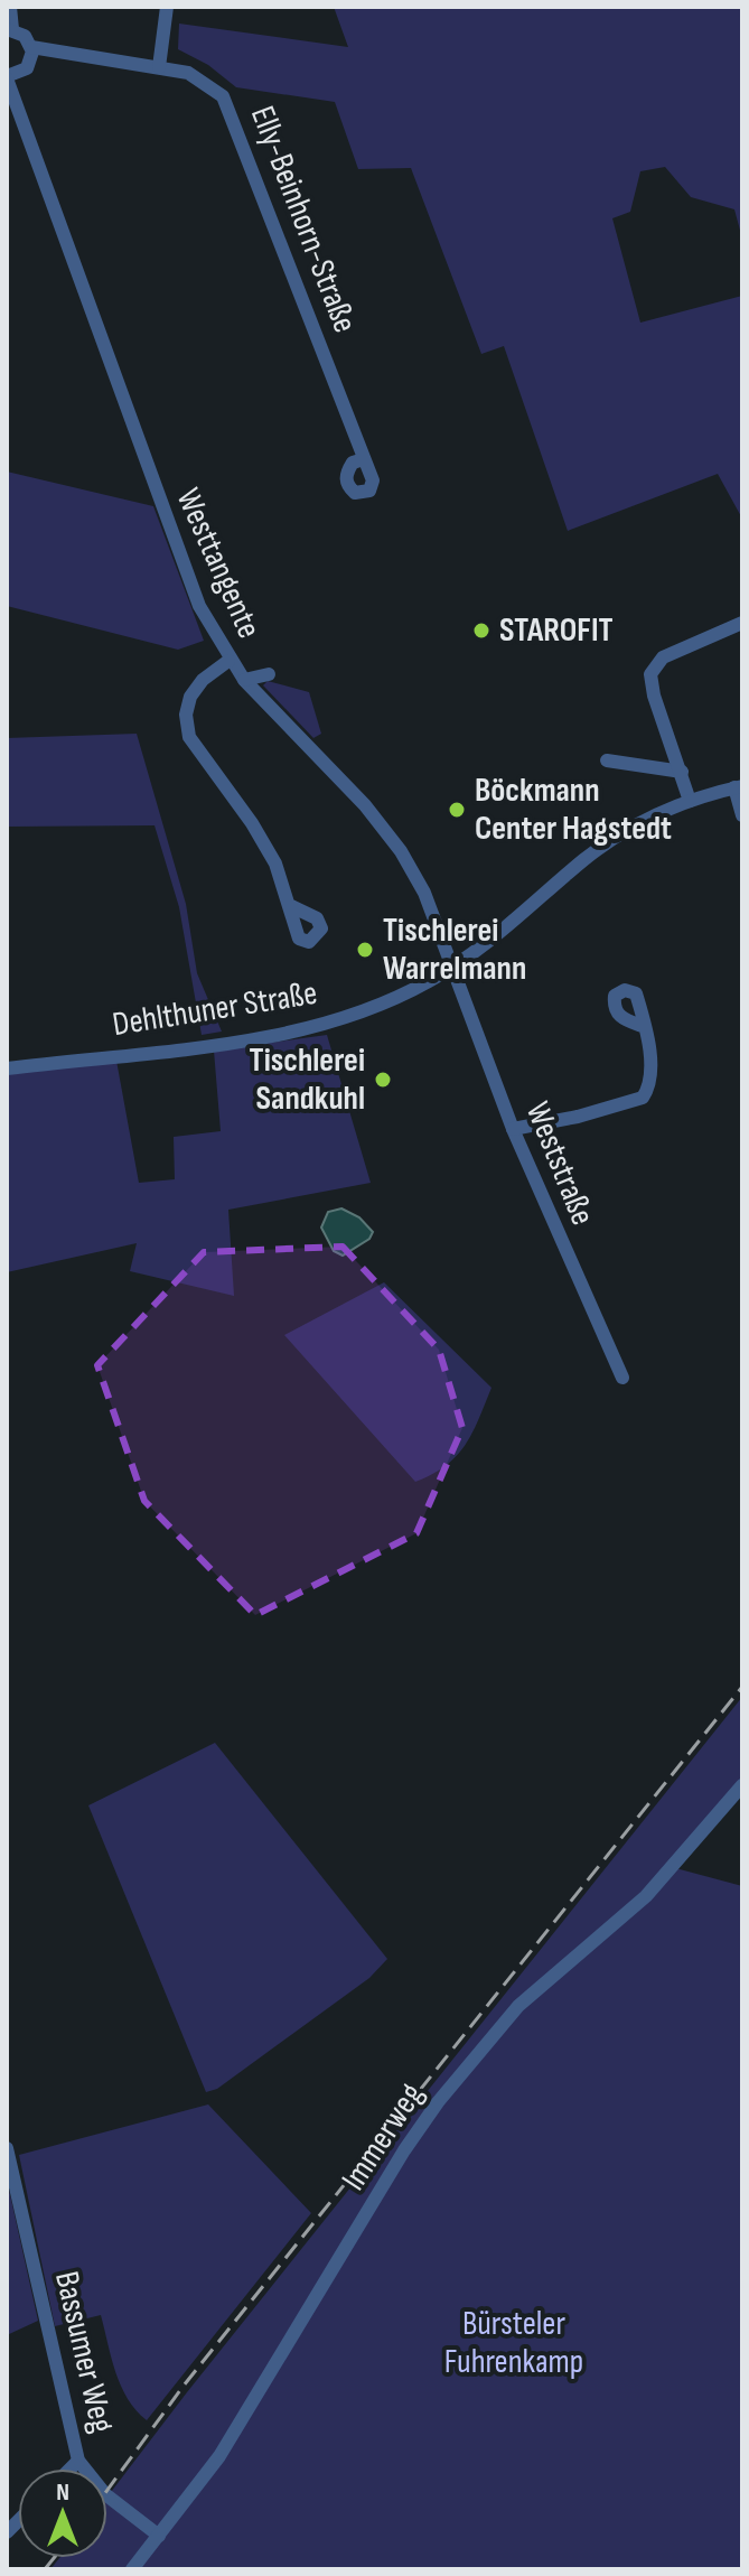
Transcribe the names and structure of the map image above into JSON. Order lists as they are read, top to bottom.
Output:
{
  "streets": {
    "street": [
      "Elly-Beinhorn-Straße",
      "Westtangente",
      "Dehlthuner Straße",
      "Weststraße",
      "Immerweg",
      "Bassumer Weg"
    ]
  },
  "crossings": [
    ["Elly-Beinhorn-Straße", "Westtangente"],
    ["Westtangente", "Dehlthuner Straße"],
    ["Westtangente", "Weststraße"],
    ["Dehlthuner Straße", "Weststraße"],
    ["Immerweg", "Bassumer Weg"]
  ],
  "parks": ["Bürsteler Fuhrenkamp"],
  "places": [
    "STAROFIT",
    "Böckmann Center Hagstedt",
    "Tischlerei Warrelmann",
    "Tischlerei Sandkuhl"
  ],
  "north": "top"
}
